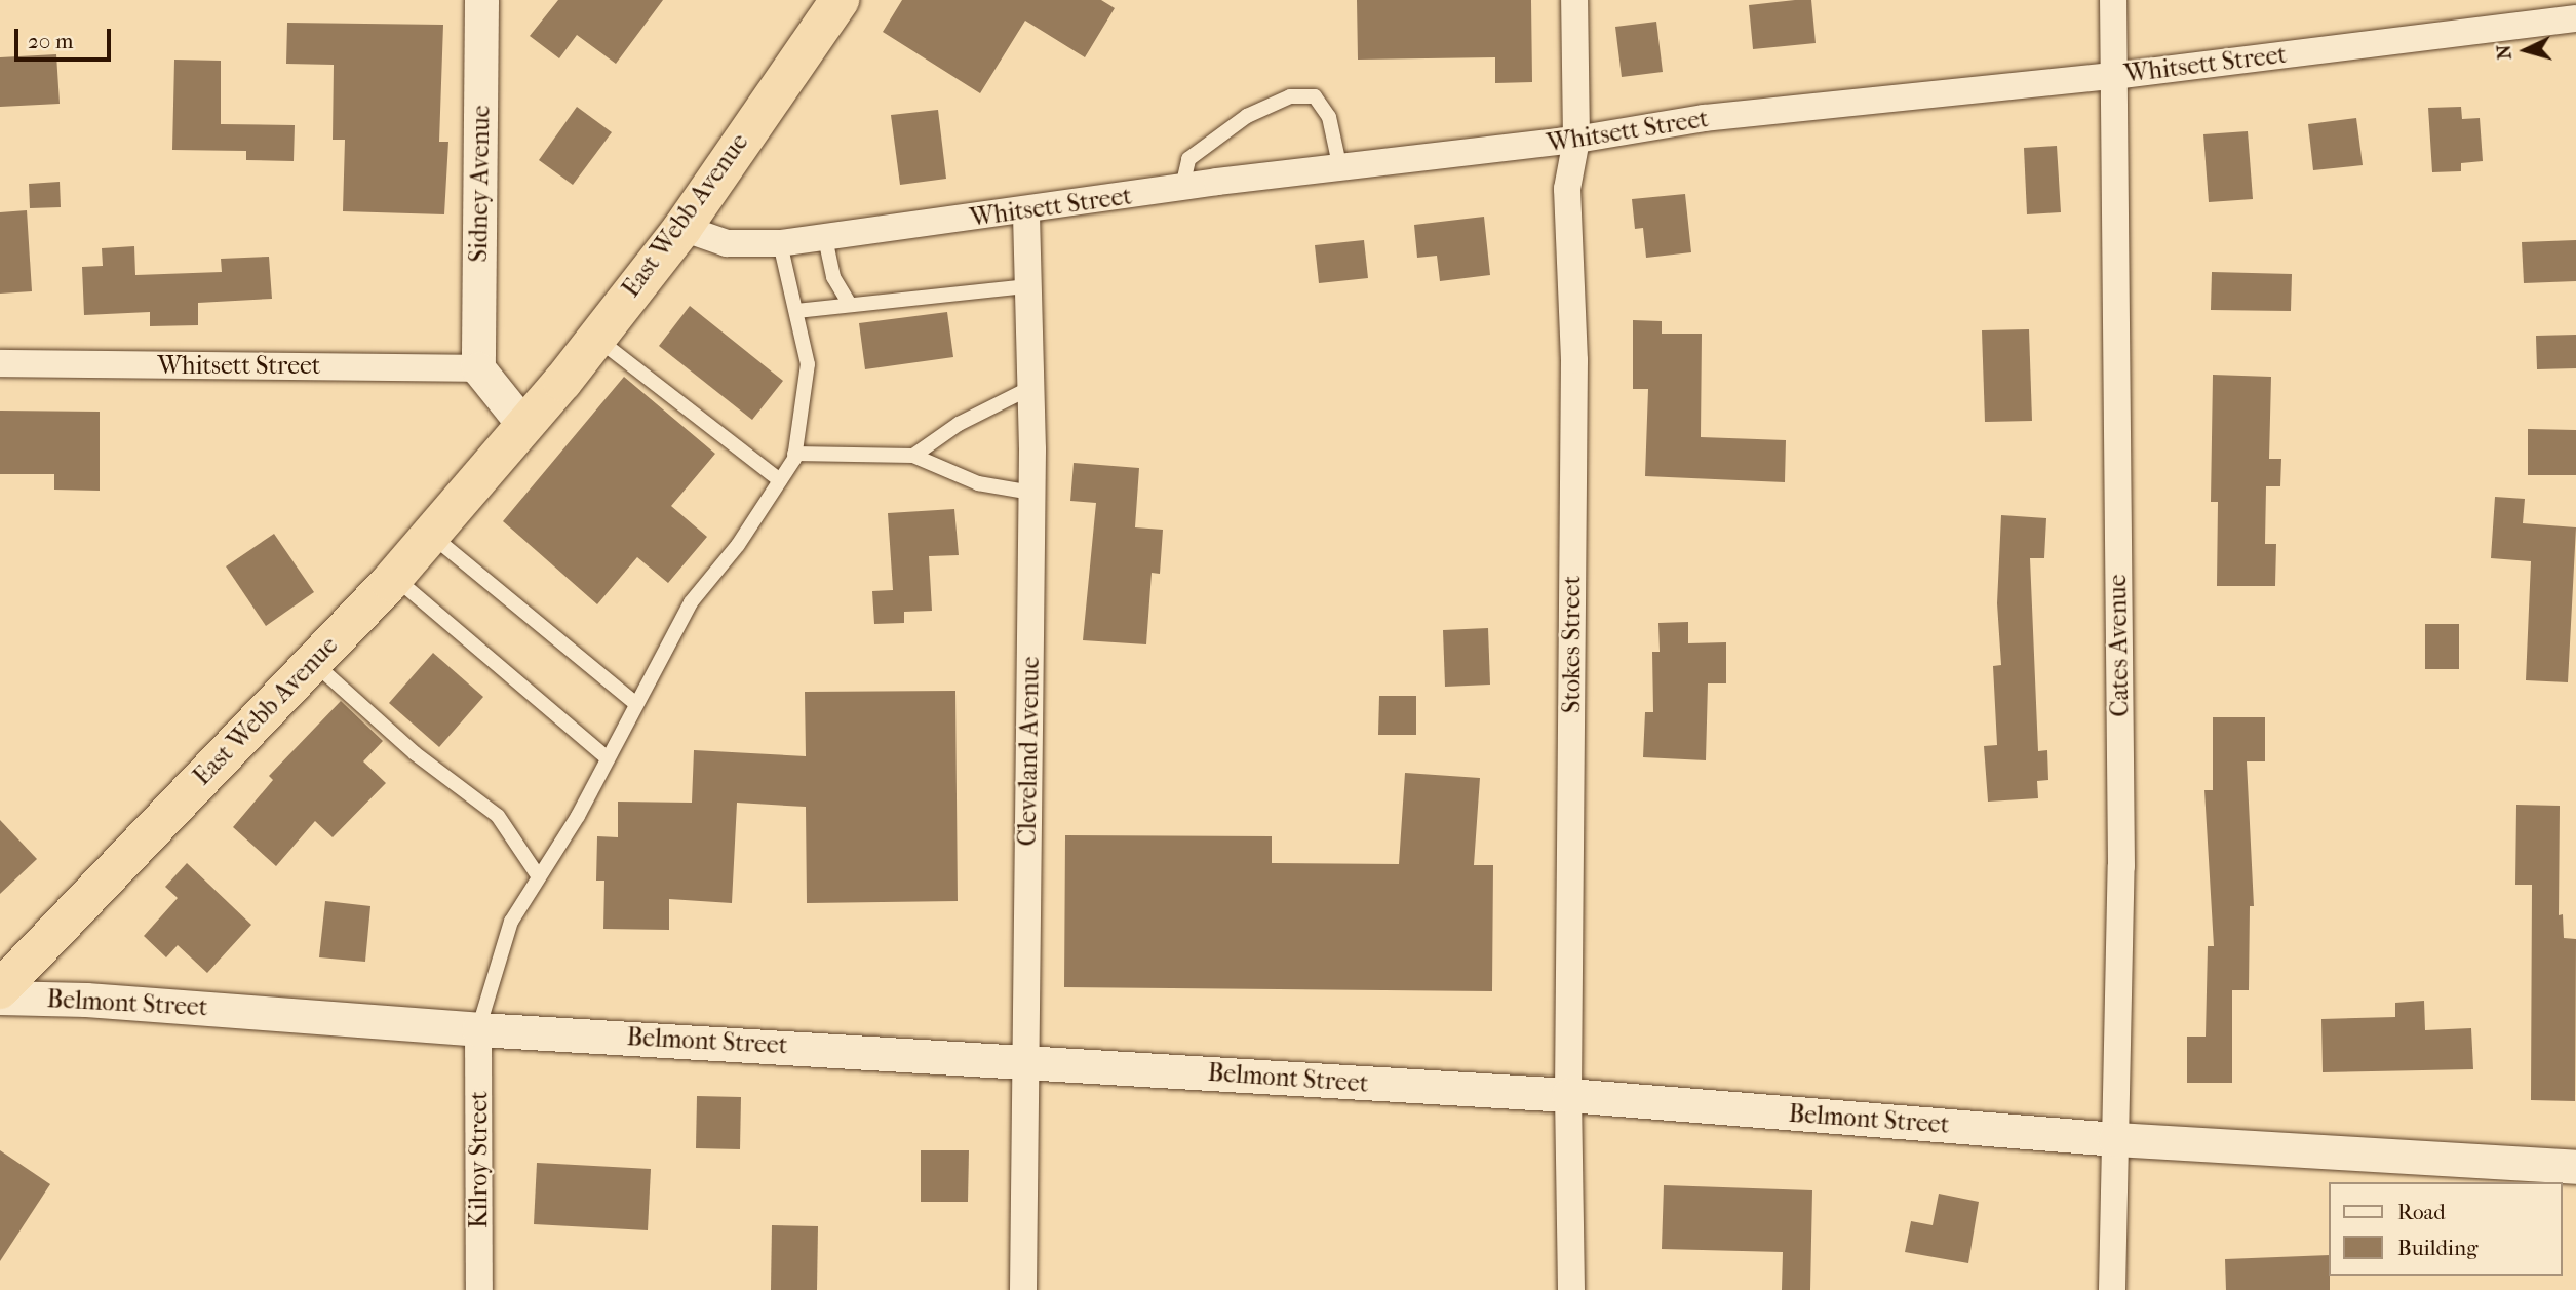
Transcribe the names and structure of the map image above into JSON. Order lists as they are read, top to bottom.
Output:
{
  "streets": {
    "highway": ["East Webb Avenue"],
    "street": [
      "Whitsett Street",
      "Sidney Avenue",
      "Stokes Street",
      "Cates Avenue",
      "Cleveland Avenue",
      "Belmont Street",
      "Kilroy Street"
    ]
  },
  "crossings": [
    ["Whitsett Street", "Sidney Avenue"],
    ["Whitsett Street", "East Webb Avenue"],
    ["Whitsett Street", "Stokes Street"],
    ["Whitsett Street", "Cates Avenue"],
    ["Whitsett Street", "Cleveland Avenue"],
    ["Stokes Street", "Belmont Street"],
    ["Cates Avenue", "Belmont Street"],
    ["Cleveland Avenue", "Belmont Street"],
    ["Belmont Street", "Kilroy Street"]
  ],
  "legend": ["Road", "Building"],
  "scale_bar": "20 m",
  "north": "left"
}
